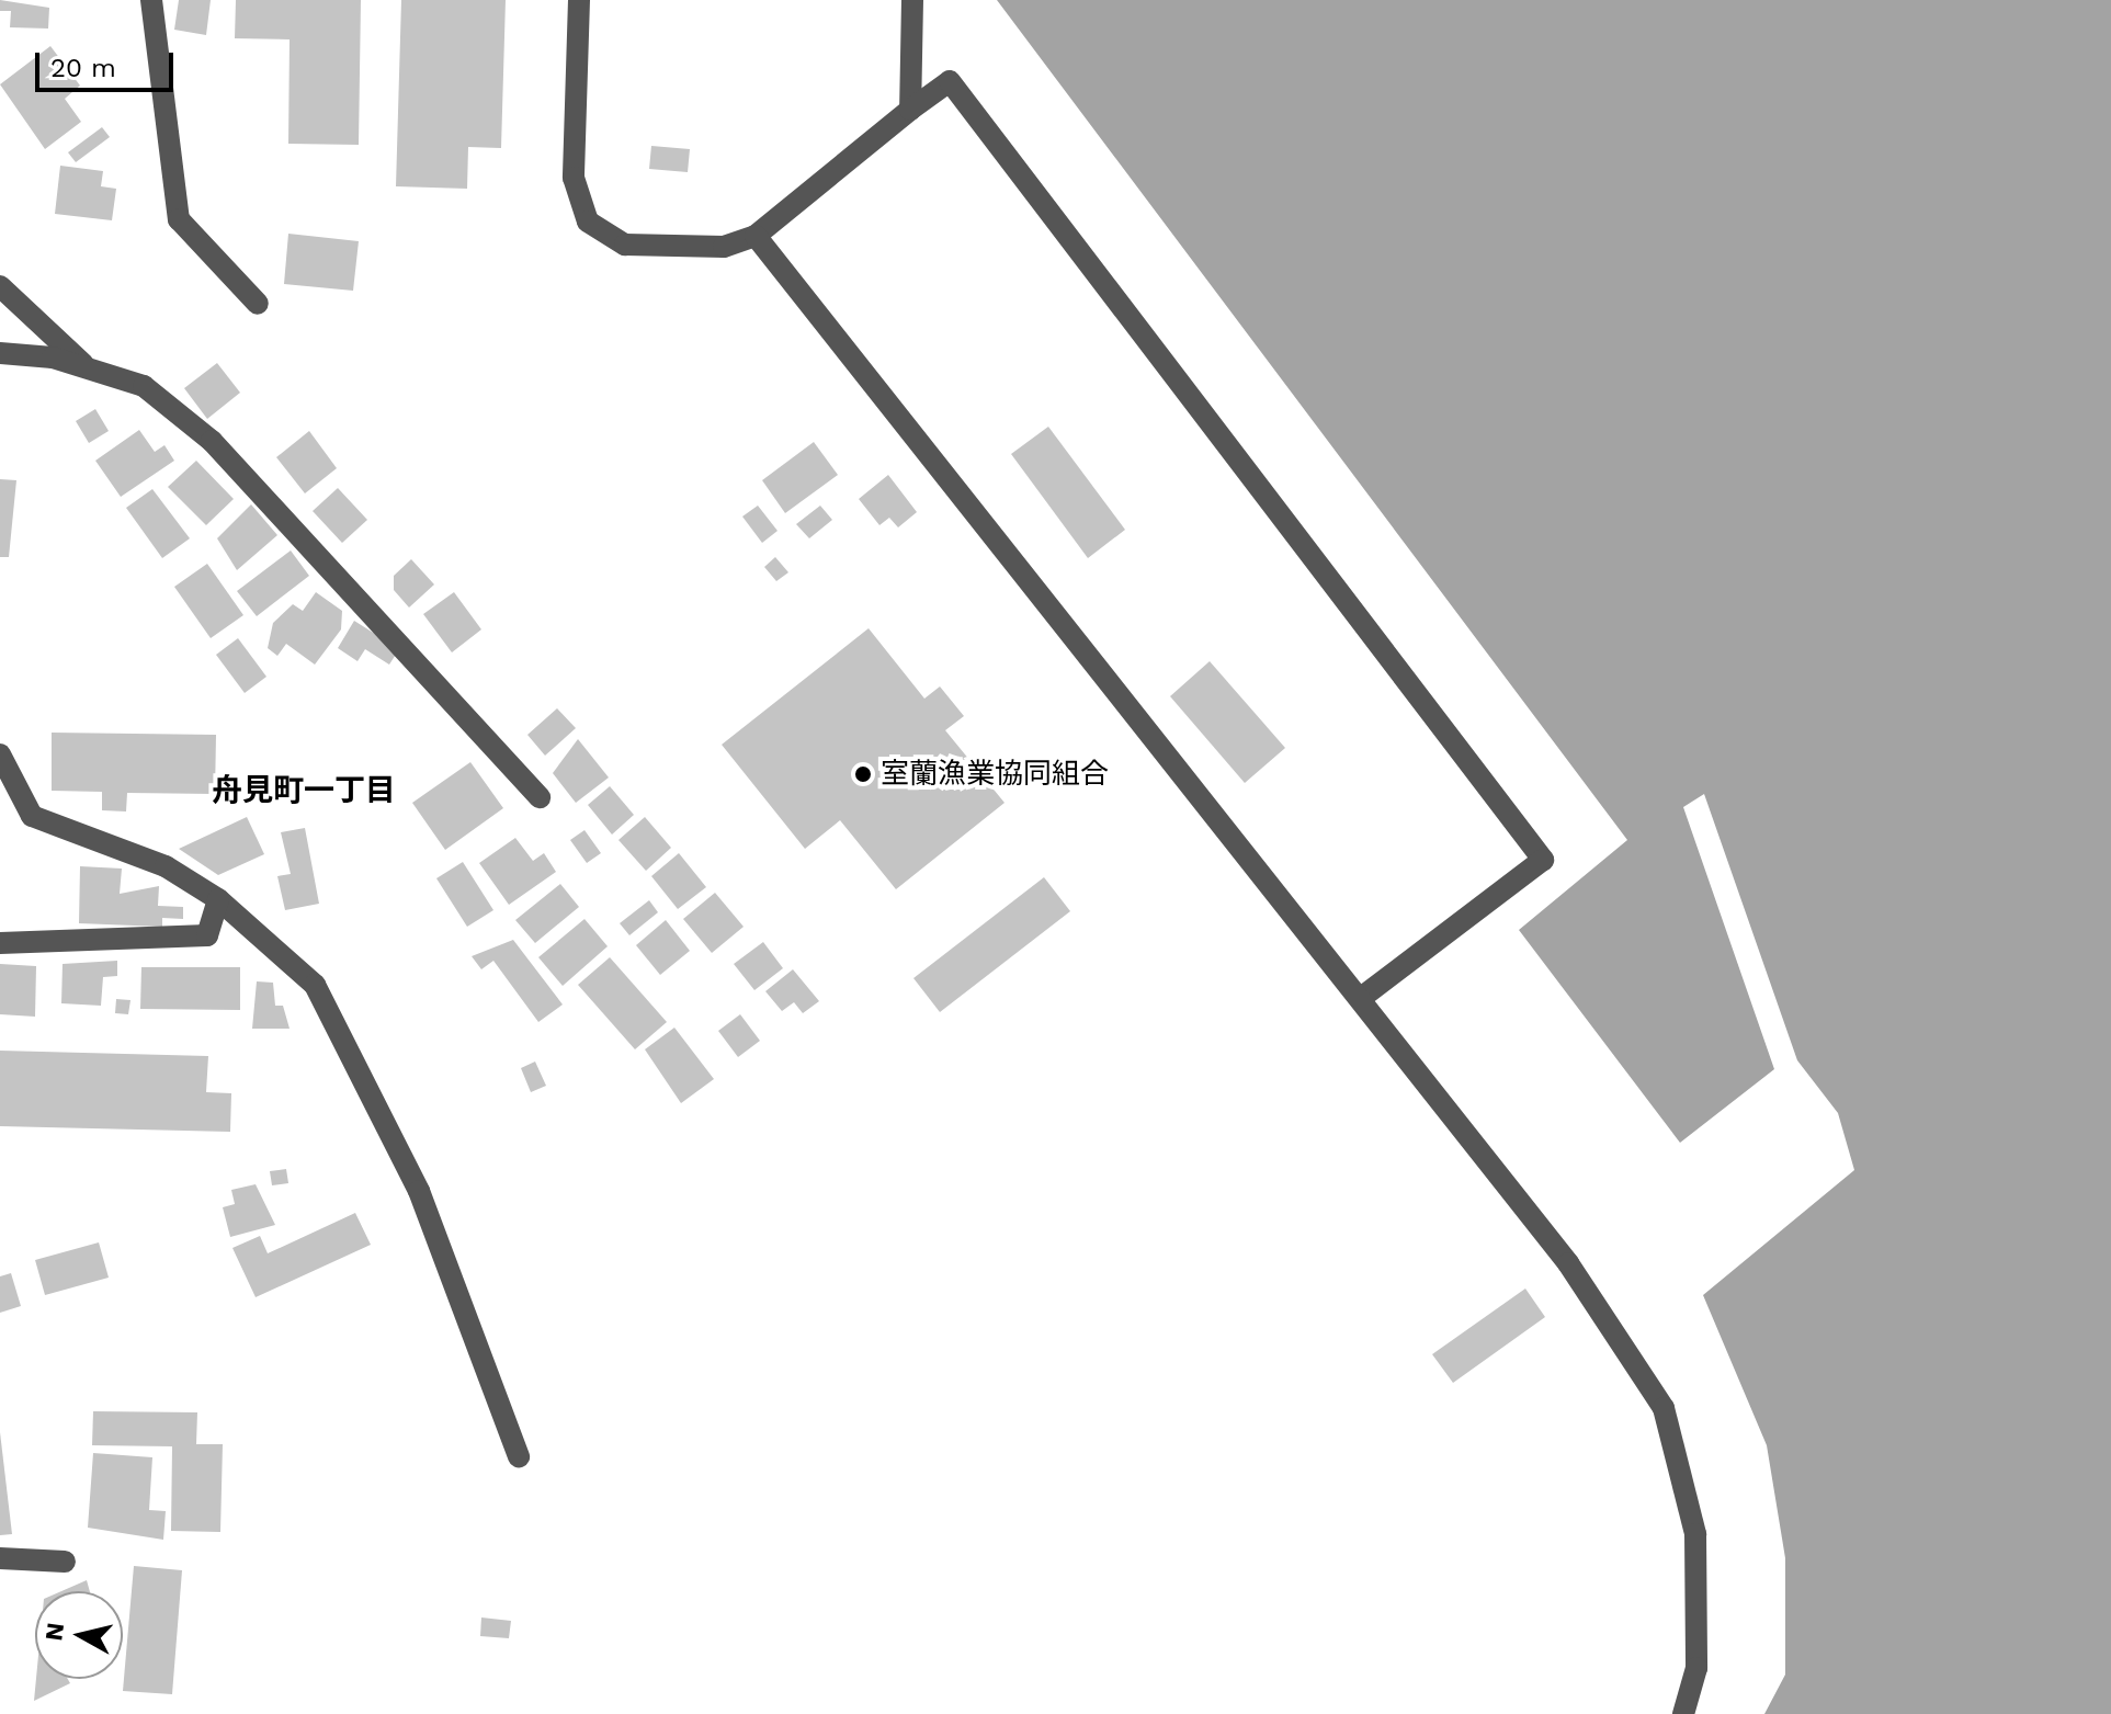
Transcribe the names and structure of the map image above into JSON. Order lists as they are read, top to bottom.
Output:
{
  "districts": ["舟見町一丁目"],
  "places": ["室蘭漁業協同組合"],
  "scale_bar": "20 m",
  "north": "left"
}
